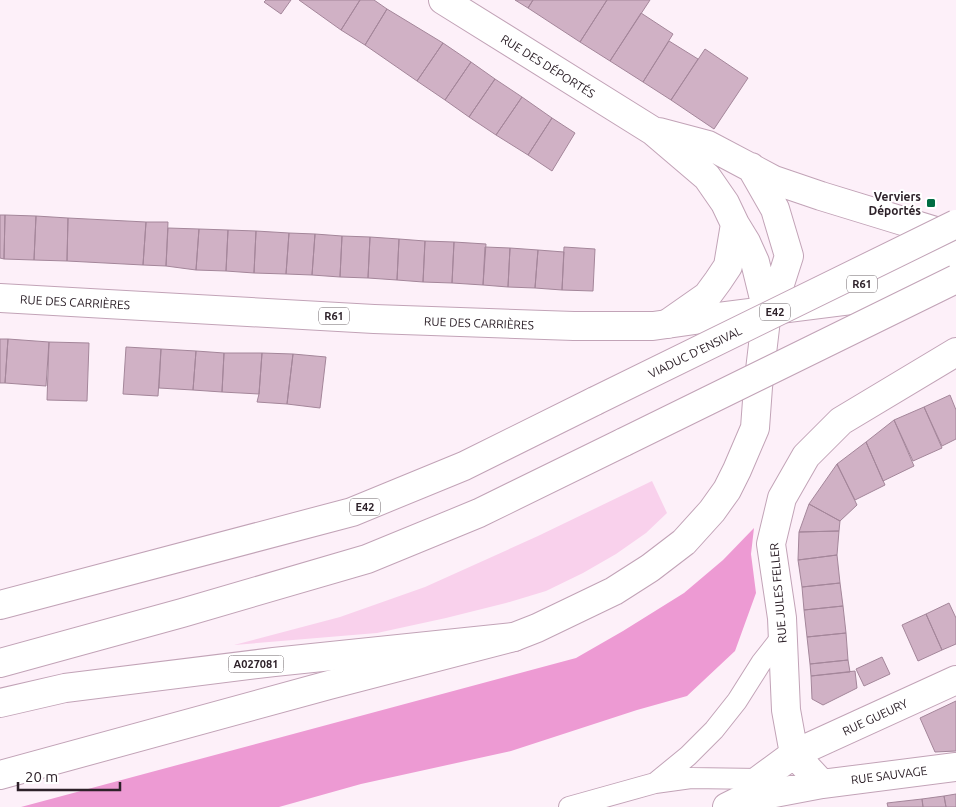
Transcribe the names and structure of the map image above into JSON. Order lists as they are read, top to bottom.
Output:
{
  "streets": {
    "main road": [
      "RUE DES DÉPORTÉS",
      "R61",
      "RUE DES CARRIÈRES",
      "E42",
      "VIADUC D’ENSIVAL",
      "RUE JULES FELLER",
      "A027081",
      "RUE GUEURY",
      "RUE SAUVAGE"
    ]
  },
  "crossings": [
    ["RUE DES DÉPORTÉS", "R61"],
    ["RUE DES DÉPORTÉS", "RUE DES CARRIÈRES"],
    ["R61", "RUE DES CARRIÈRES"],
    ["RUE JULES FELLER", "RUE GUEURY"]
  ],
  "places": {
    "transit": ["Verviers Déportés"]
  },
  "scale_bar": "20 m"
}
